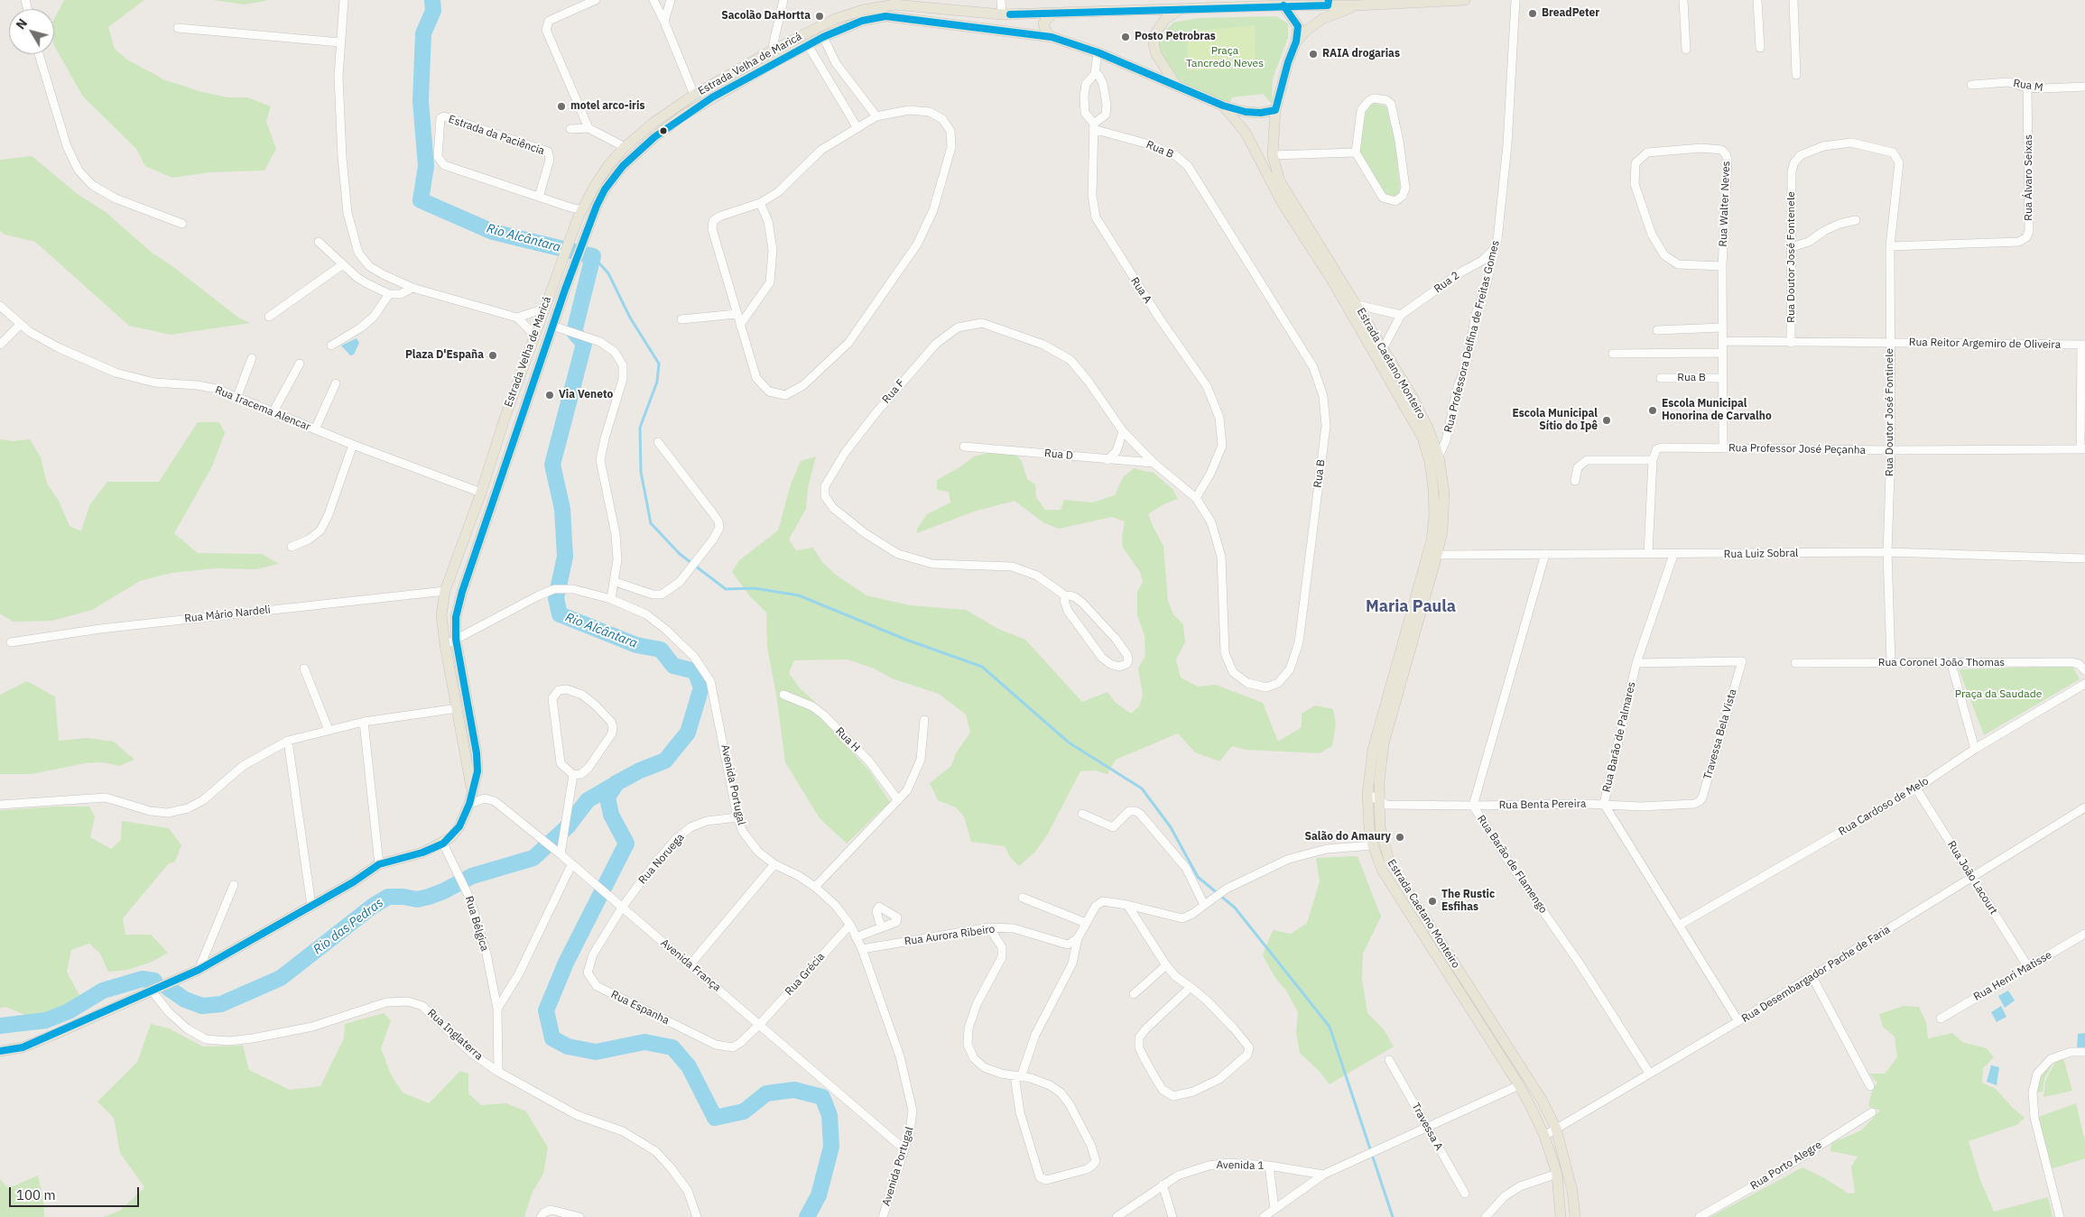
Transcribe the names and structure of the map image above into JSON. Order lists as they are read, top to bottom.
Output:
{
  "streets": {
    "main road": ["Estrada Velha de Maricá", "Estrada Caetano Monteiro"],
    "street": [
      "Rua M",
      "Estrada da Paciência",
      "Rua B",
      "Rua Álvaro Seixas",
      "Rua Walter Neves",
      "Rua Doutor José Fontenele",
      "Rua 2",
      "Rua A",
      "Rua Professora Delfina de Freitas Gomes",
      "Rua Reitor Argemiro de Oliveira",
      "Rua F",
      "Rua Iracema Alencar",
      "Rua Doutor José Fontinele",
      "Rua Professor José Peçanha",
      "Rua D",
      "Rua Luiz Sobral",
      "Rua Mário Nardeli",
      "Rua Coronel João Thomas",
      "Travessa Bela Vista",
      "Rua Barão de Palmares",
      "Rua H",
      "Avenida Portugal",
      "Rua Benta Pereira",
      "Rua Cardoso de Melo",
      "Rua Noruega",
      "Rua Barão de Flamengo",
      "Rua João Lacourt",
      "Rua Bélgica",
      "Rua Aurora Ribeiro",
      "Avenida França",
      "Rua Grécia",
      "Rua Desembargador Pache de Faria",
      "Rua Henri Matisse",
      "Rua Espanha",
      "Rua Inglaterra",
      "Travessa A",
      "Avenida 1",
      "Rua Porto Alegre"
    ]
  },
  "crossings": [
    ["Estrada Velha de Maricá", "Estrada da Paciência"],
    ["Estrada Velha de Maricá", "Estrada Caetano Monteiro"],
    ["Estrada Velha de Maricá", "Rua Iracema Alencar"],
    ["Estrada Velha de Maricá", "Rua Mário Nardeli"],
    ["Estrada Velha de Maricá", "Avenida Portugal"],
    ["Estrada Velha de Maricá", "Rua Bélgica"],
    ["Estrada Velha de Maricá", "Avenida França"],
    ["Estrada Velha de Maricá", "Rua Inglaterra"],
    ["Rua M", "Rua Álvaro Seixas"],
    ["Rua B", "Rua Walter Neves"],
    ["Rua B", "Rua A"],
    ["Rua B", "Rua F"],
    ["Rua Álvaro Seixas", "Rua Doutor José Fontinele"],
    ["Rua Walter Neves", "Rua Reitor Argemiro de Oliveira"],
    ["Rua Walter Neves", "Rua Professor José Peçanha"],
    ["Rua Doutor José Fontenele", "Rua Reitor Argemiro de Oliveira"],
    ["Rua Doutor José Fontenele", "Rua Doutor José Fontinele"],
    ["Rua 2", "Rua Professora Delfina de Freitas Gomes"],
    ["Rua 2", "Estrada Caetano Monteiro"],
    ["Rua A", "Rua F"],
    ["Rua Professora Delfina de Freitas Gomes", "Estrada Caetano Monteiro"],
    ["Rua Reitor Argemiro de Oliveira", "Rua Doutor José Fontinele"],
    ["Estrada Caetano Monteiro", "Rua Luiz Sobral"],
    ["Estrada Caetano Monteiro", "Rua Benta Pereira"],
    ["Estrada Caetano Monteiro", "Rua Desembargador Pache de Faria"],
    ["Rua F", "Rua D"],
    ["Rua Doutor José Fontinele", "Rua Professor José Peçanha"],
    ["Rua Doutor José Fontinele", "Rua Luiz Sobral"],
    ["Rua Doutor José Fontinele", "Rua Coronel João Thomas"],
    ["Rua Luiz Sobral", "Rua Barão de Palmares"],
    ["Rua Luiz Sobral", "Rua Barão de Flamengo"],
    ["Travessa Bela Vista", "Rua Barão de Palmares"],
    ["Travessa Bela Vista", "Rua Benta Pereira"],
    ["Rua Barão de Palmares", "Rua Benta Pereira"],
    ["Rua Barão de Palmares", "Rua Cardoso de Melo"],
    ["Rua Barão de Palmares", "Rua Desembargador Pache de Faria"],
    ["Avenida Portugal", "Rua Noruega"],
    ["Avenida Portugal", "Rua Aurora Ribeiro"],
    ["Avenida Portugal", "Avenida França"],
    ["Avenida Portugal", "Rua Grécia"],
    ["Rua Benta Pereira", "Rua Barão de Flamengo"],
    ["Rua Cardoso de Melo", "Rua João Lacourt"],
    ["Rua Noruega", "Avenida França"],
    ["Rua Noruega", "Rua Espanha"],
    ["Rua Barão de Flamengo", "Rua Desembargador Pache de Faria"],
    ["Rua João Lacourt", "Rua Desembargador Pache de Faria"],
    ["Rua João Lacourt", "Rua Henri Matisse"],
    ["Rua Bélgica", "Rua Inglaterra"],
    ["Avenida França", "Rua Grécia"],
    ["Avenida França", "Rua Espanha"],
    ["Rua Grécia", "Rua Espanha"]
  ],
  "districts": ["Maria Paula"],
  "water": ["Rio Alcântara", "Rio das Pedras"],
  "parks": ["Praça Tancredo Neves", "Praça da Saudade"],
  "places": [
    "BreadPeter",
    "Sacolão DaHortta",
    "Posto Petrobras",
    "RAIA drogarias",
    "motel arco-iris",
    "Plaza D'España",
    "Via Veneto",
    "Escola Municipal Honorina de Carvalho",
    "Escola Municipal Sítio do Ipê",
    "Salão do Amaury",
    "The Rustic Esfihas"
  ],
  "scale_bar": "100 m",
  "north": "top left"
}
